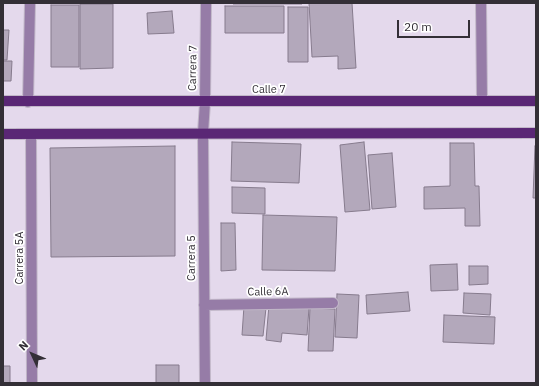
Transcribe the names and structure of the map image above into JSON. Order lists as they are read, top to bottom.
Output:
{
  "streets": {
    "main road": ["Calle 7"],
    "street": [
      "Carrera 7",
      "Carrera 5A",
      "Carrera 5",
      "Calle 6A"
    ]
  },
  "crossings": [
    ["Carrera 7", "Calle 7"],
    ["Carrera 7", "Carrera 5"],
    ["Carrera 5", "Calle 6A"]
  ],
  "scale_bar": "20 m",
  "north": "top left"
}
